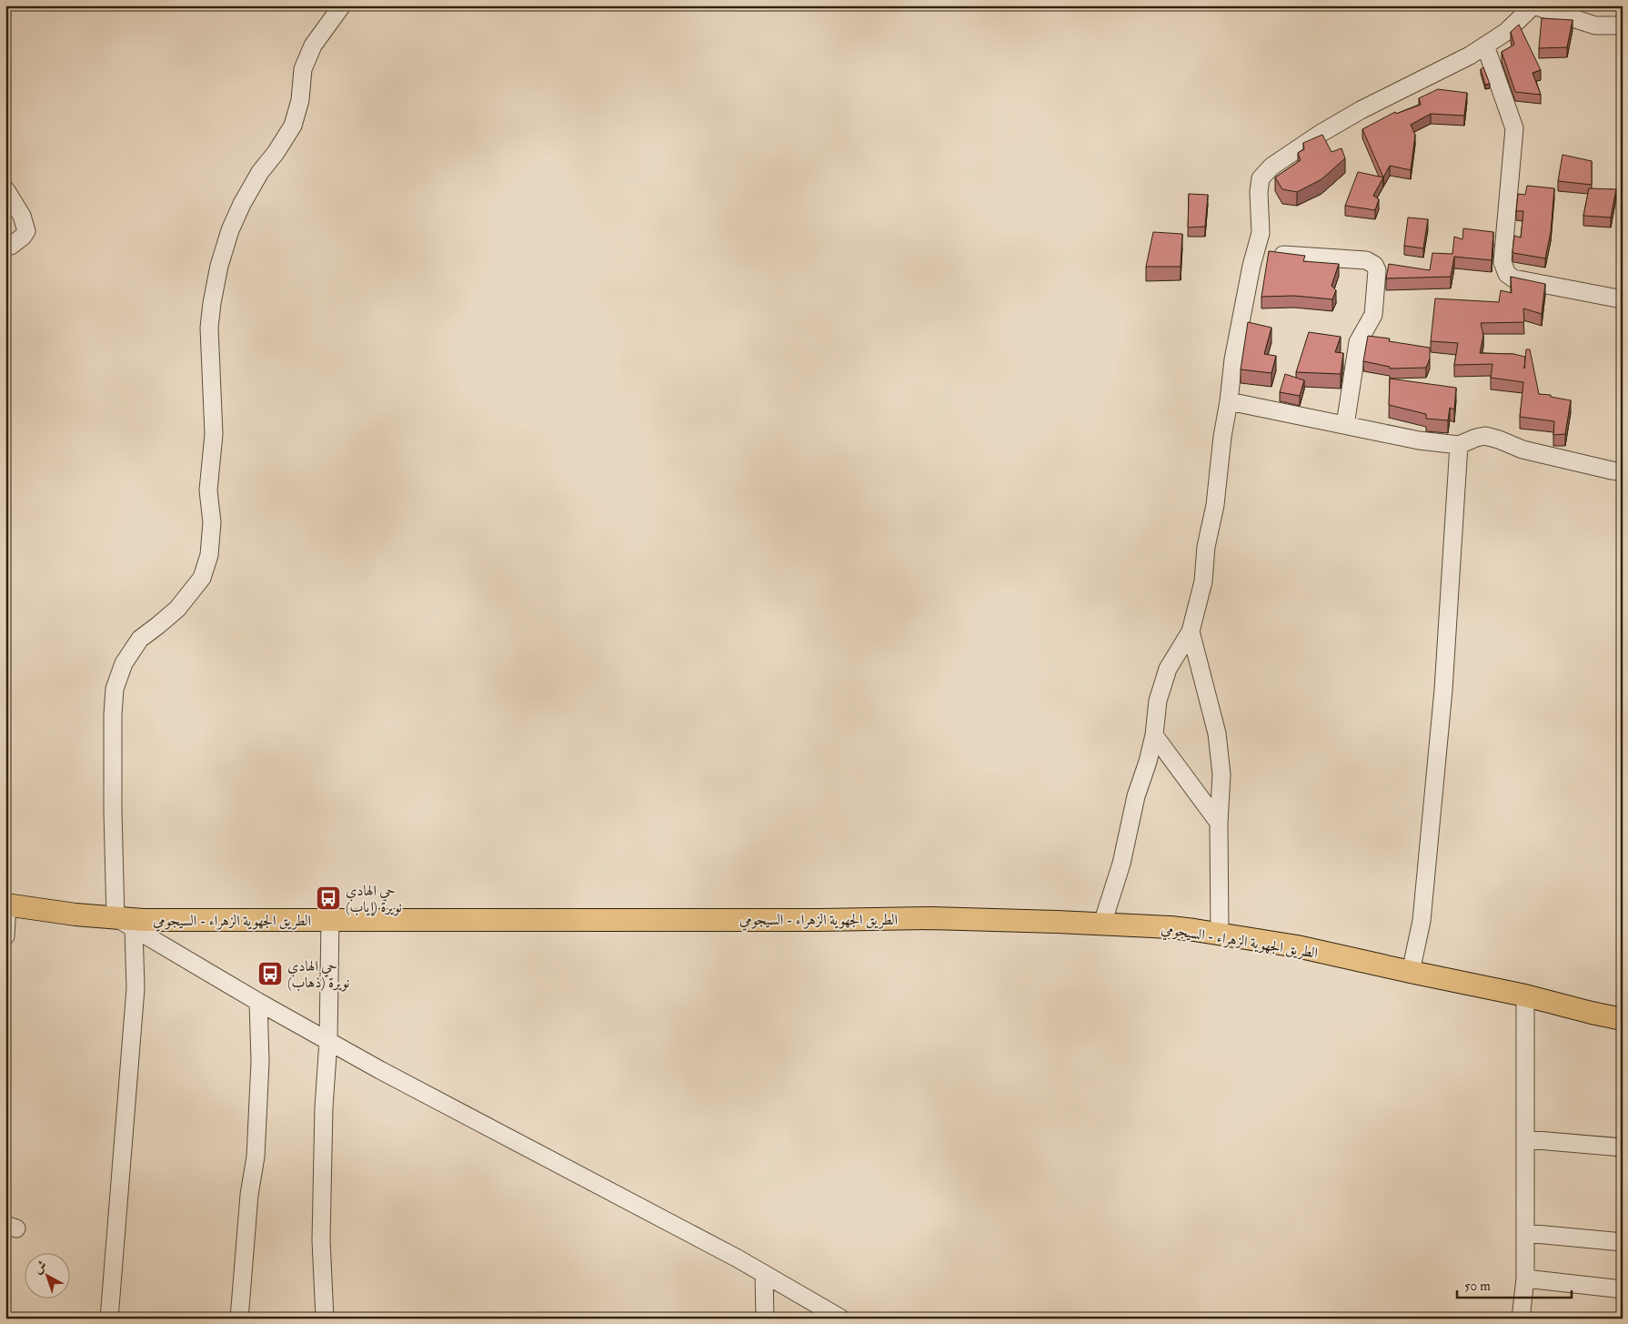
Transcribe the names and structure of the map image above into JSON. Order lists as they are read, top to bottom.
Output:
{
  "streets": {
    "main road": ["الطريق الجهوية الزهراء - السيجومي"]
  },
  "places": {
    "bus stop": ["حي الهادي نويرة (إياب)", "حي الهادي نويرة (ذهاب)"]
  },
  "scale_bar": "50 m",
  "north": "top left"
}
